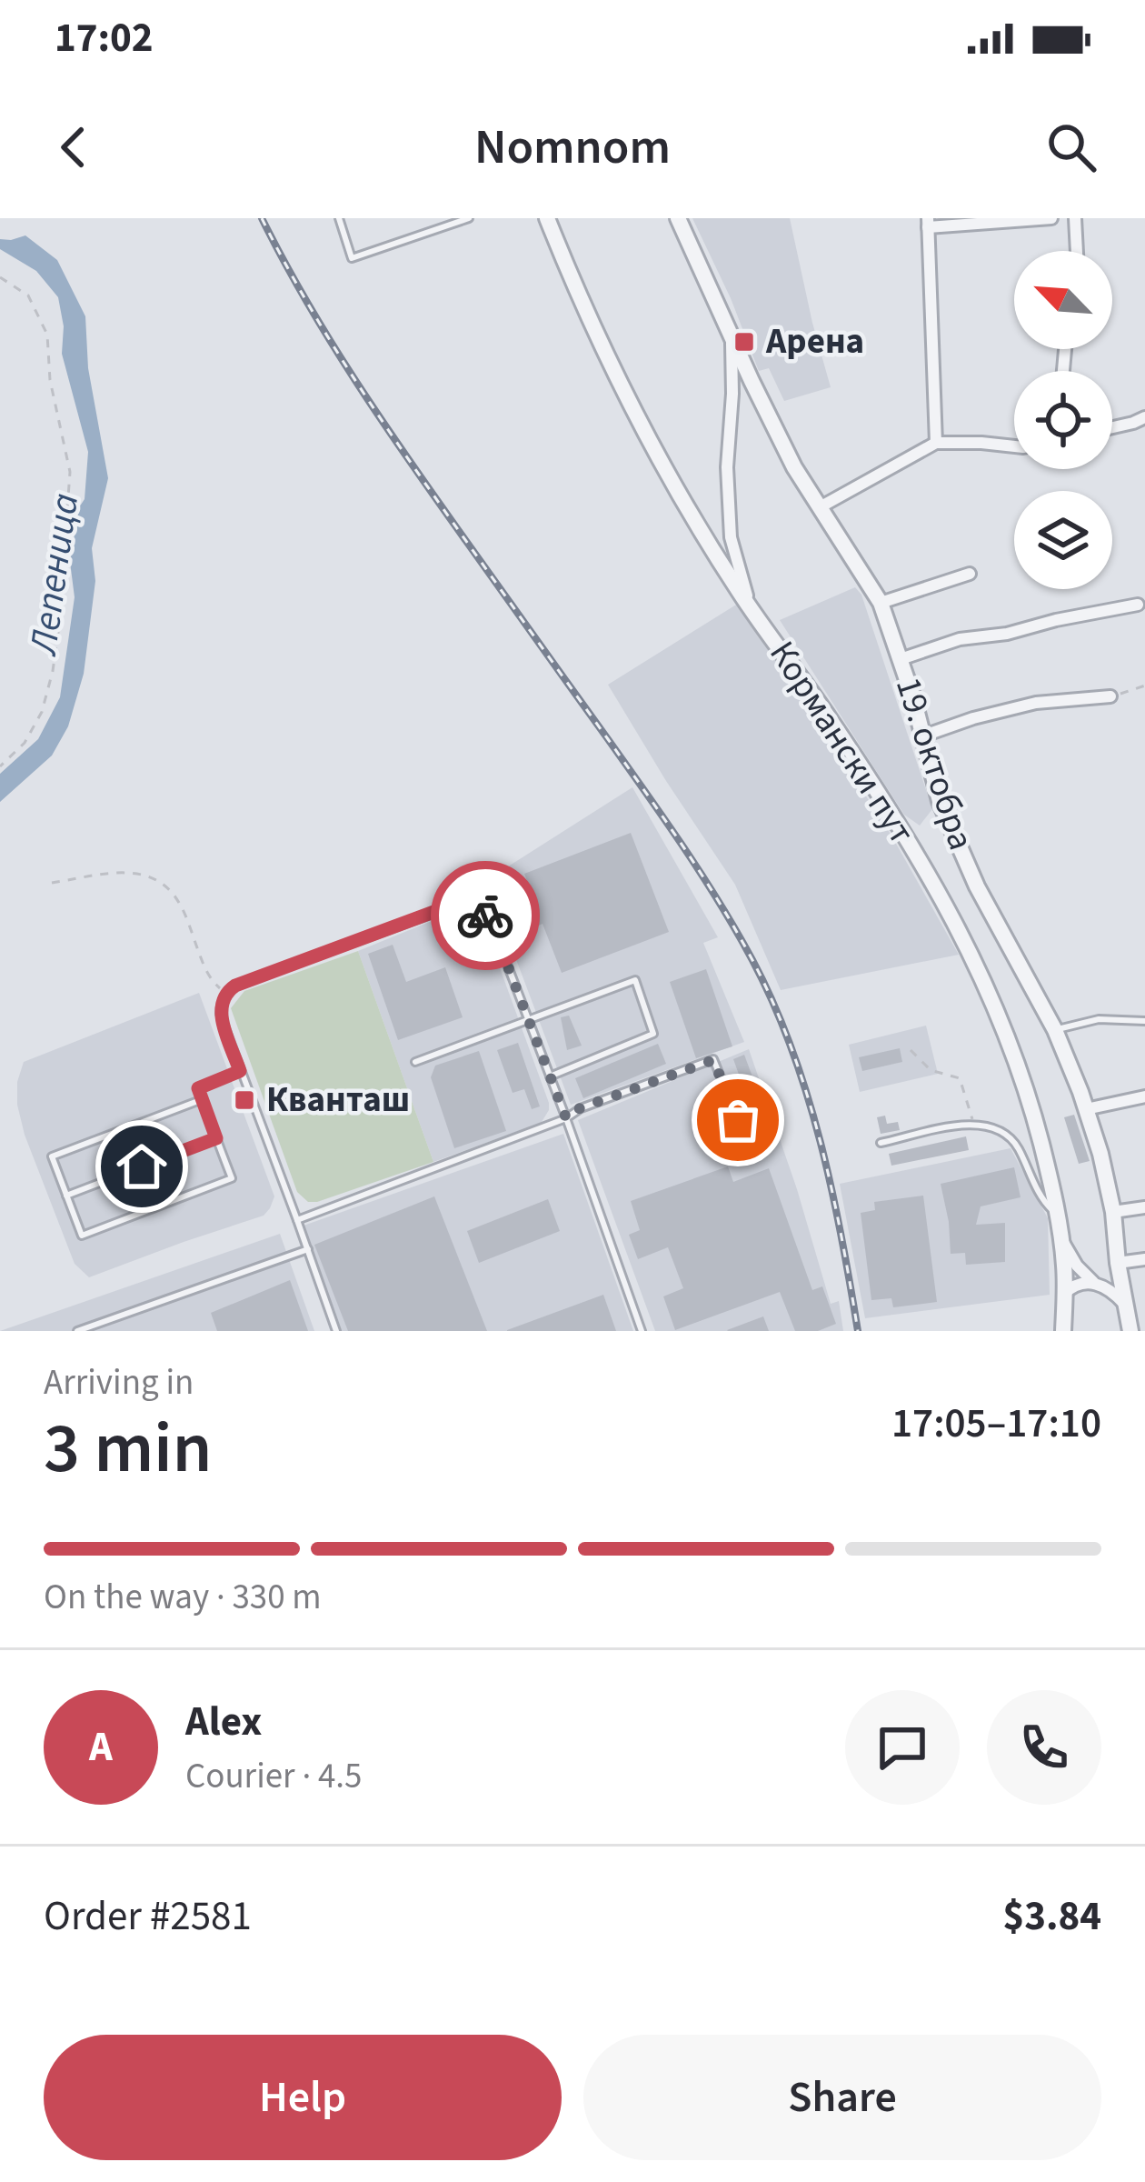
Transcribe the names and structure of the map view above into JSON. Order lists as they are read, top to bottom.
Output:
{
  "streets": {
    "street": ["Кормански пут", "19. октобра"]
  },
  "water": ["Лепеница"],
  "places": {
    "transit": ["Арена", "Кванташ"]
  },
  "north": "top left",
  "page": {
    "status": "17:02",
    "header": "Nomnom",
    "heading": ["3 min", "Arriving in", "17:05–17:10"],
    "panel": [
      "Alex",
      "Courier · 4.5",
      "Order #2581",
      "$3.84"
    ],
    "bar": "On the way · 330 m",
    "round": "A",
    "buttons": ["Help", "Share"]
  }
}
